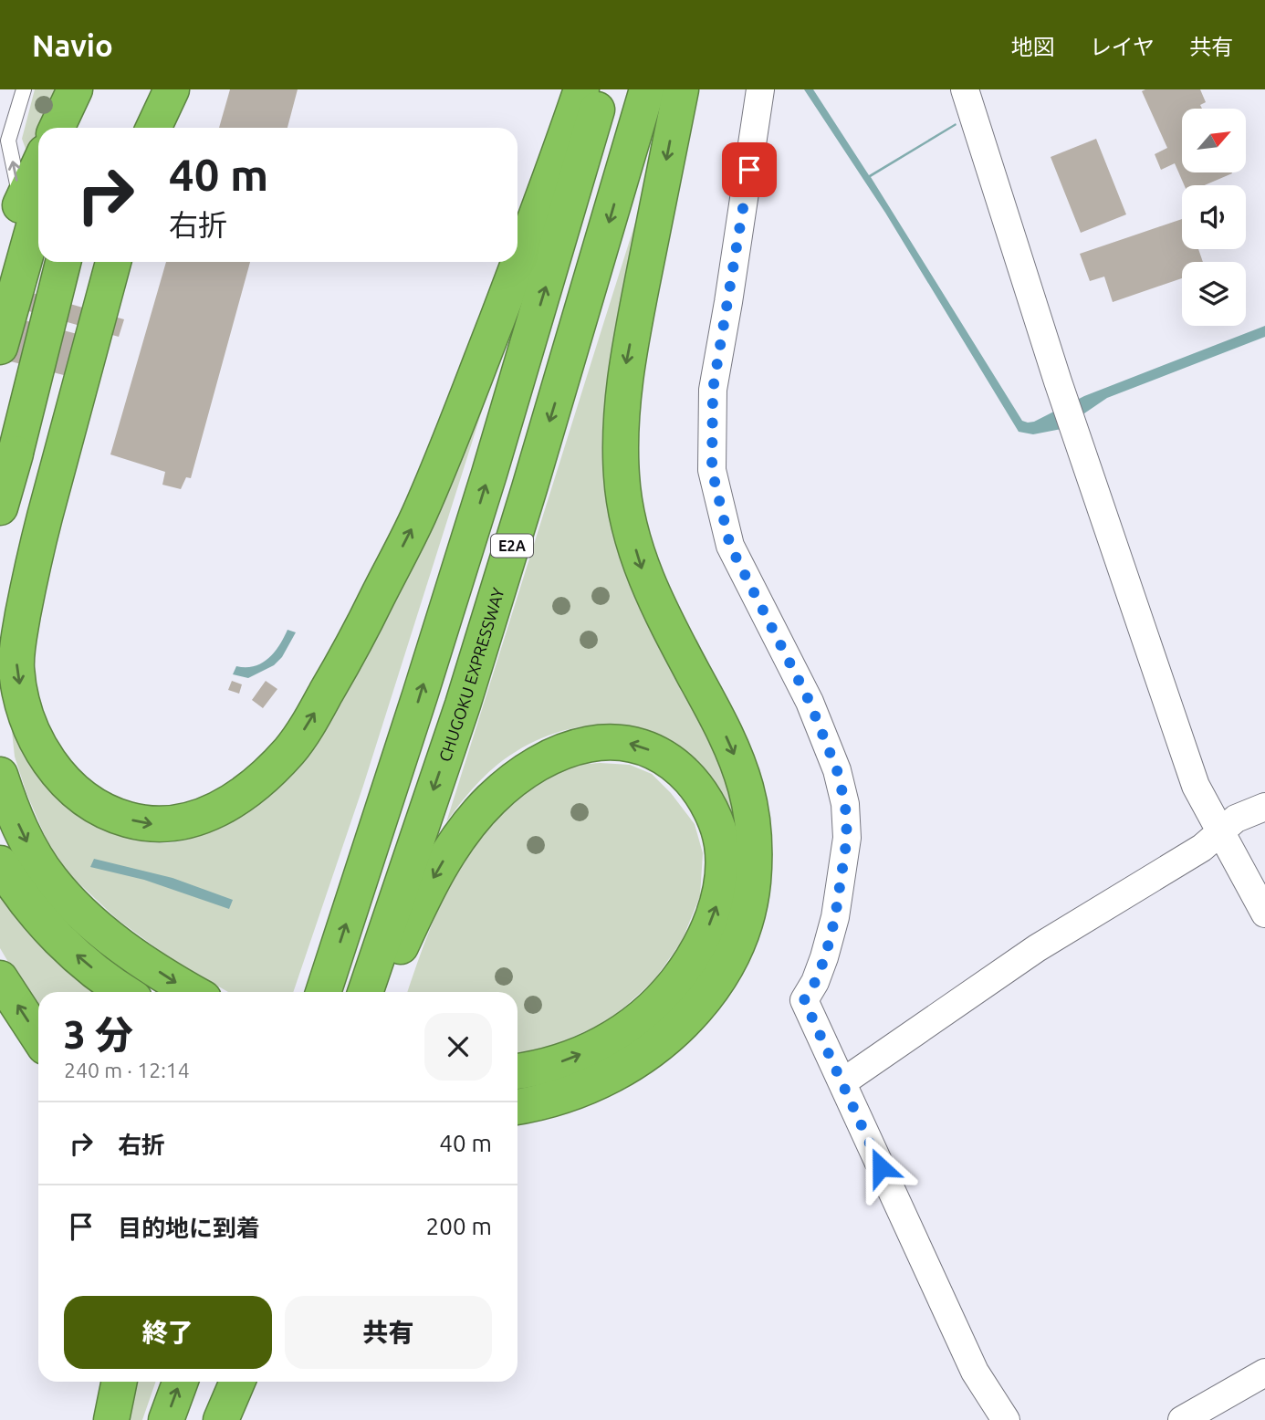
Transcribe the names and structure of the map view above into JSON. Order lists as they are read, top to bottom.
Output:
{
  "streets": {
    "highway": ["E2A", "CHUGOKU EXPRESSWAY"]
  },
  "north": "top right",
  "page": {
    "header": "Navio",
    "nav": ["地図", "レイヤ", "共有"],
    "turn": ["40 m", "右折"],
    "heading": ["3 分", "240 m · 12:14"],
    "list": [
      {
        "name": "右折",
        "value": "40 m"
      },
      {
        "name": "目的地に到着",
        "value": "200 m"
      }
    ],
    "buttons": ["終了", "共有"]
  }
}
